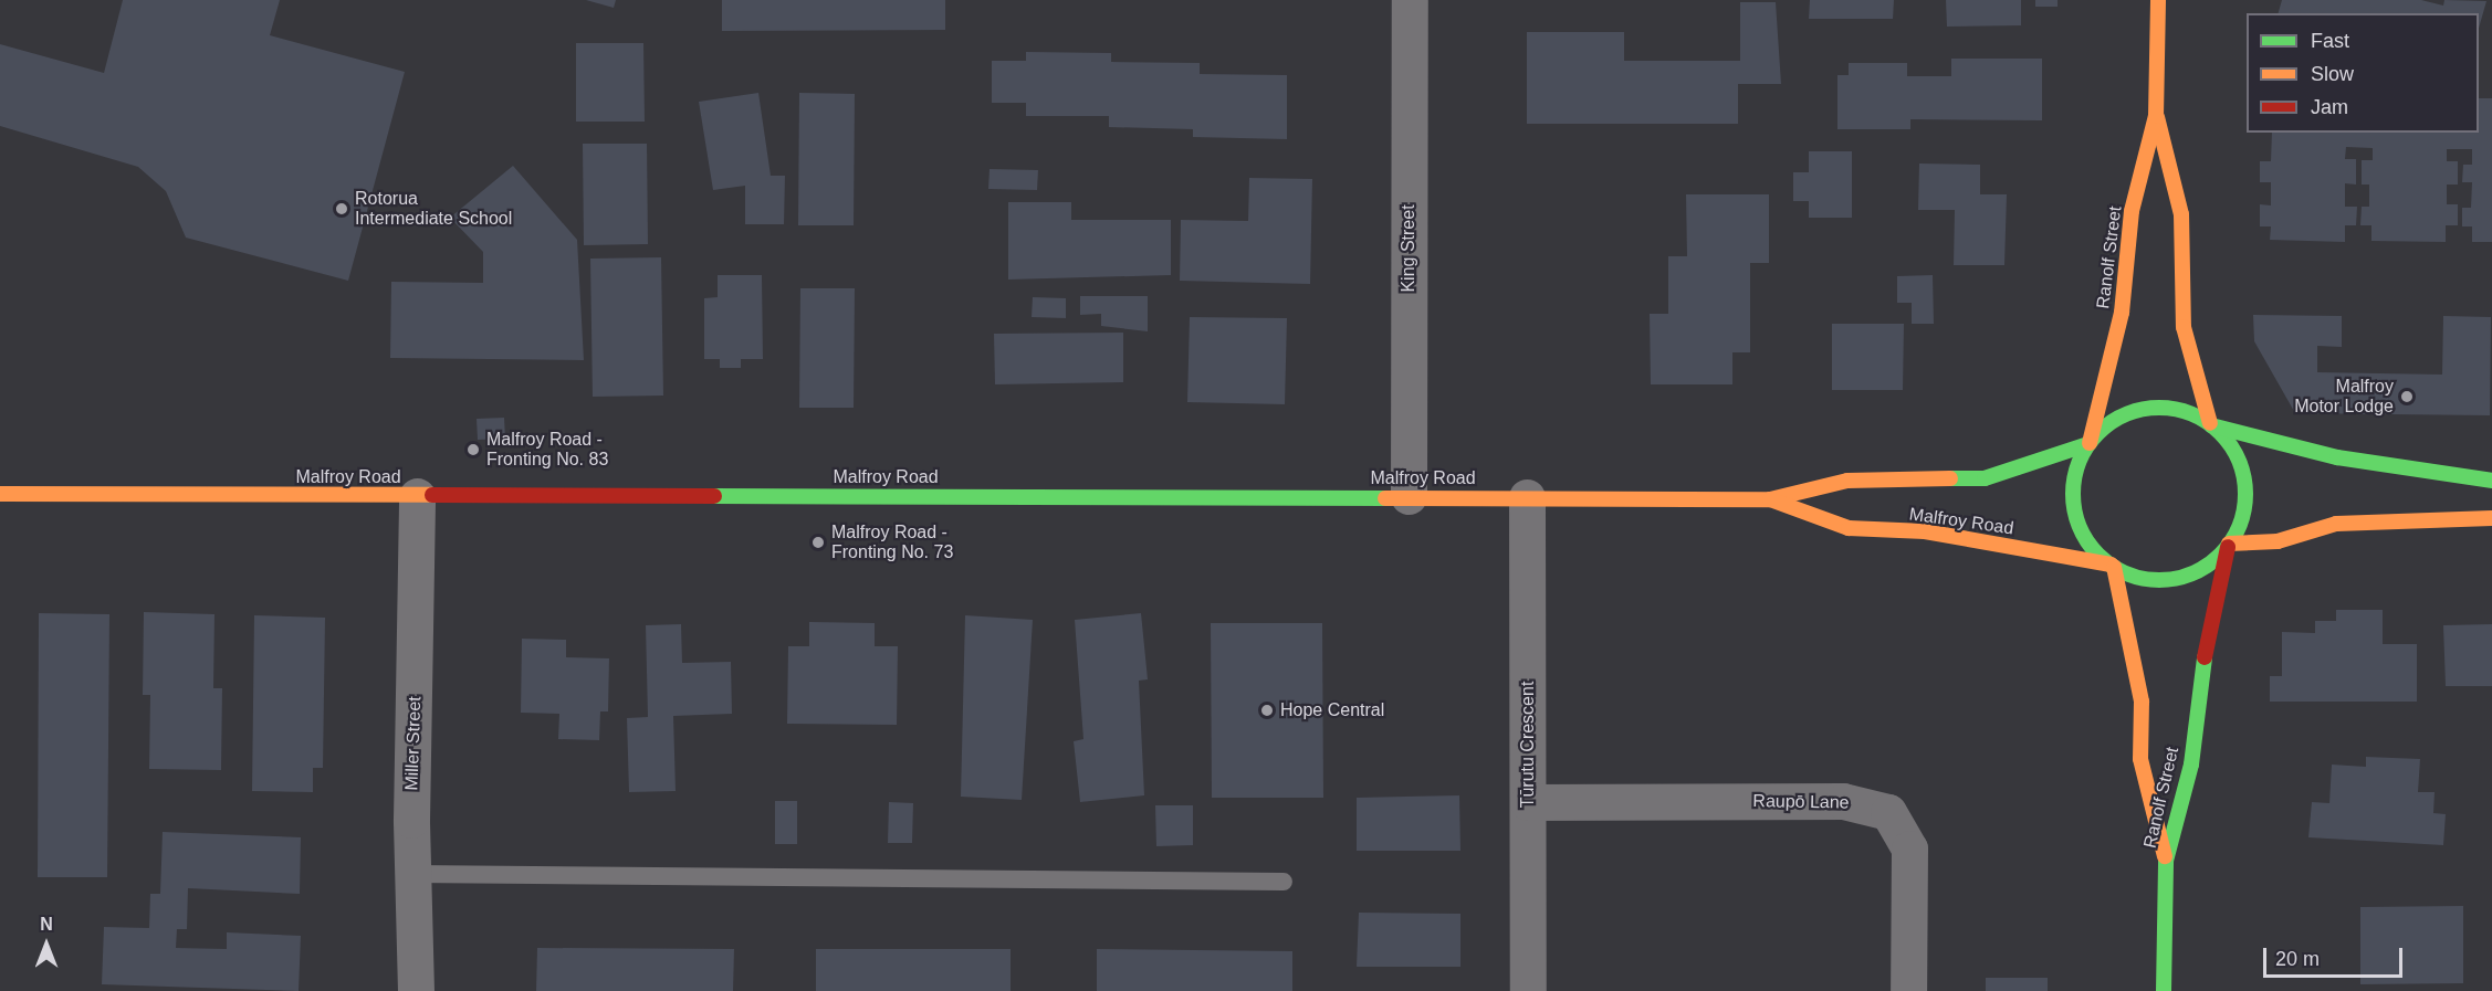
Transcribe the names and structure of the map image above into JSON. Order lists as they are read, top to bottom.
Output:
{
  "streets": {
    "main road": ["Ranolf Street", "Malfroy Road"],
    "street": [
      "King Street",
      "Miller Street",
      "Tūrutu Crescent",
      "Raupō Lane"
    ]
  },
  "crossings": [
    ["King Street", "Malfroy Road"],
    ["Ranolf Street", "Malfroy Road"],
    ["Malfroy Road", "Miller Street"],
    ["Malfroy Road", "Tūrutu Crescent"],
    ["Tūrutu Crescent", "Raupō Lane"]
  ],
  "places": [
    "Rotorua Intermediate School",
    "Malfroy Motor Lodge",
    "Malfroy Road - Fronting No. 83",
    "Malfroy Road - Fronting No. 73",
    "Hope Central"
  ],
  "legend": ["Fast", "Slow", "Jam"],
  "scale_bar": "20 m",
  "north": "top"
}
